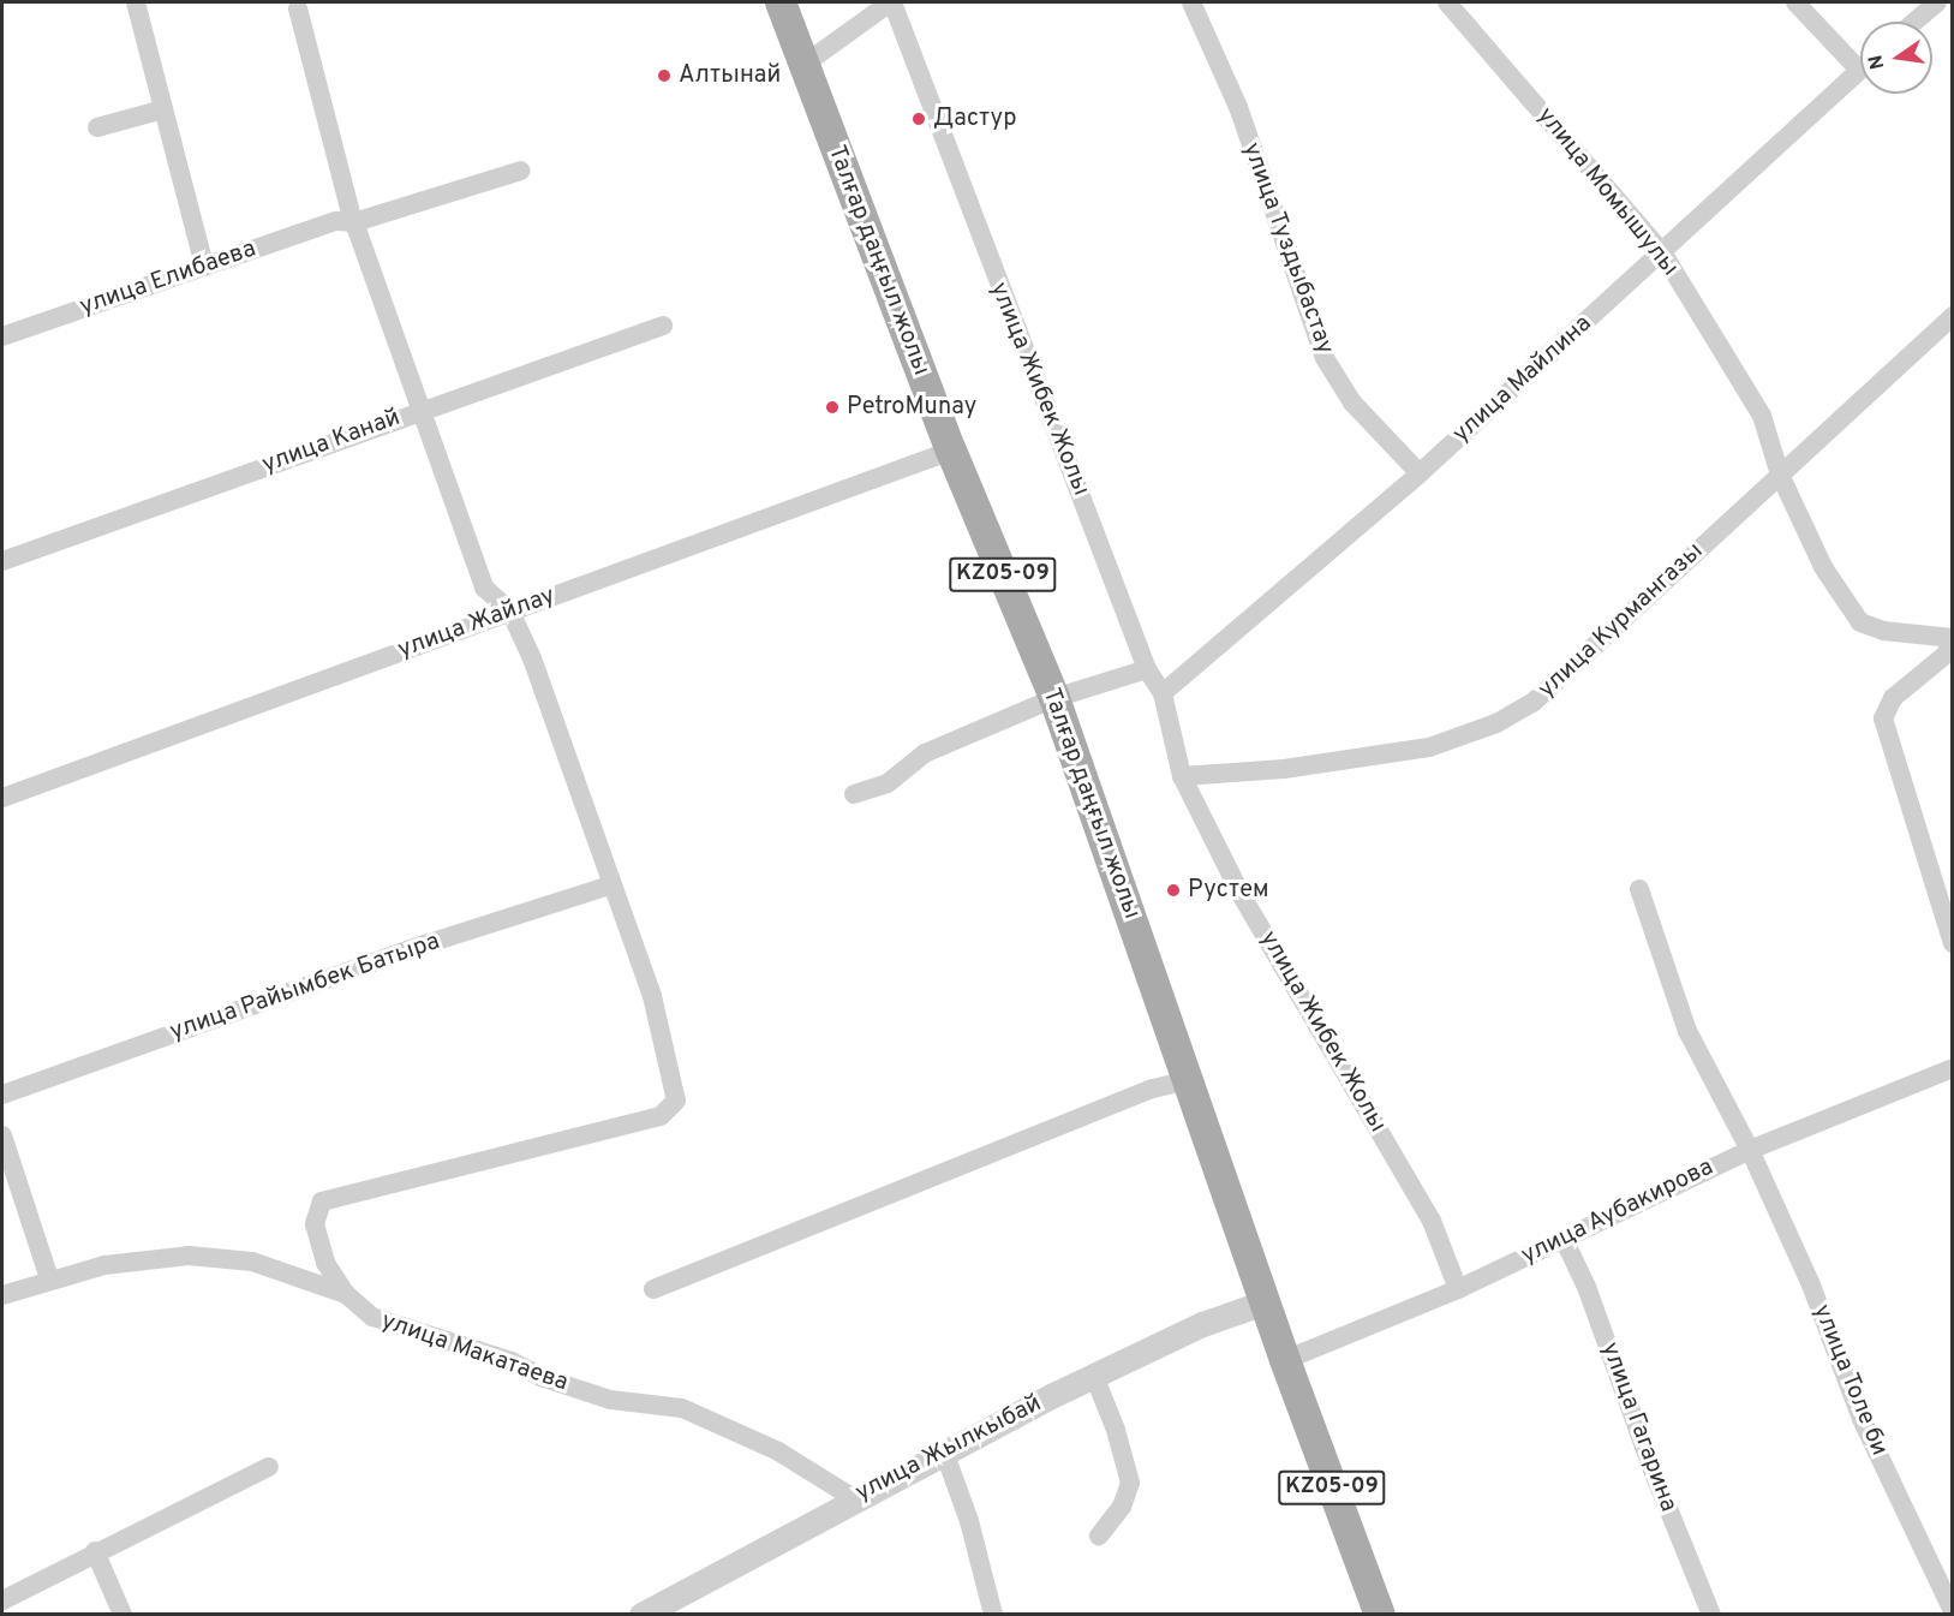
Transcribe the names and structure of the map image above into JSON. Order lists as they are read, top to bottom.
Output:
{
  "streets": {
    "main road": ["Талғар даңғыл жолы", "KZ05-09"],
    "street": [
      "улица Момышулы",
      "улица Туздыбастау",
      "улица Елибаева",
      "улица Майлина",
      "улица Жибек Жолы",
      "улица Канай",
      "улица Курмангазы",
      "улица Жайлау",
      "улица Райымбек Батыра",
      "улица Аубакирова",
      "улица Макатаева",
      "улица Толе би",
      "улица Гагарина",
      "улица Жылкыбай"
    ]
  },
  "crossings": [
    ["улица Момышулы", "улица Майлина"],
    ["улица Момышулы", "улица Курмангазы"],
    ["улица Туздыбастау", "улица Майлина"],
    ["Талғар даңғыл жолы", "улица Жайлау"],
    ["Талғар даңғыл жолы", "улица Аубакирова"],
    ["Талғар даңғыл жолы", "улица Жылкыбай"],
    ["улица Майлина", "улица Жибек Жолы"],
    ["улица Жибек Жолы", "улица Курмангазы"],
    ["улица Жибек Жолы", "улица Аубакирова"],
    ["улица Аубакирова", "улица Толе би"],
    ["улица Аубакирова", "улица Гагарина"],
    ["улица Макатаева", "улица Жылкыбай"]
  ],
  "places": [
    "Алтынай",
    "Дастур",
    "PetroMunay",
    "Рустем"
  ],
  "north": "left"
}
